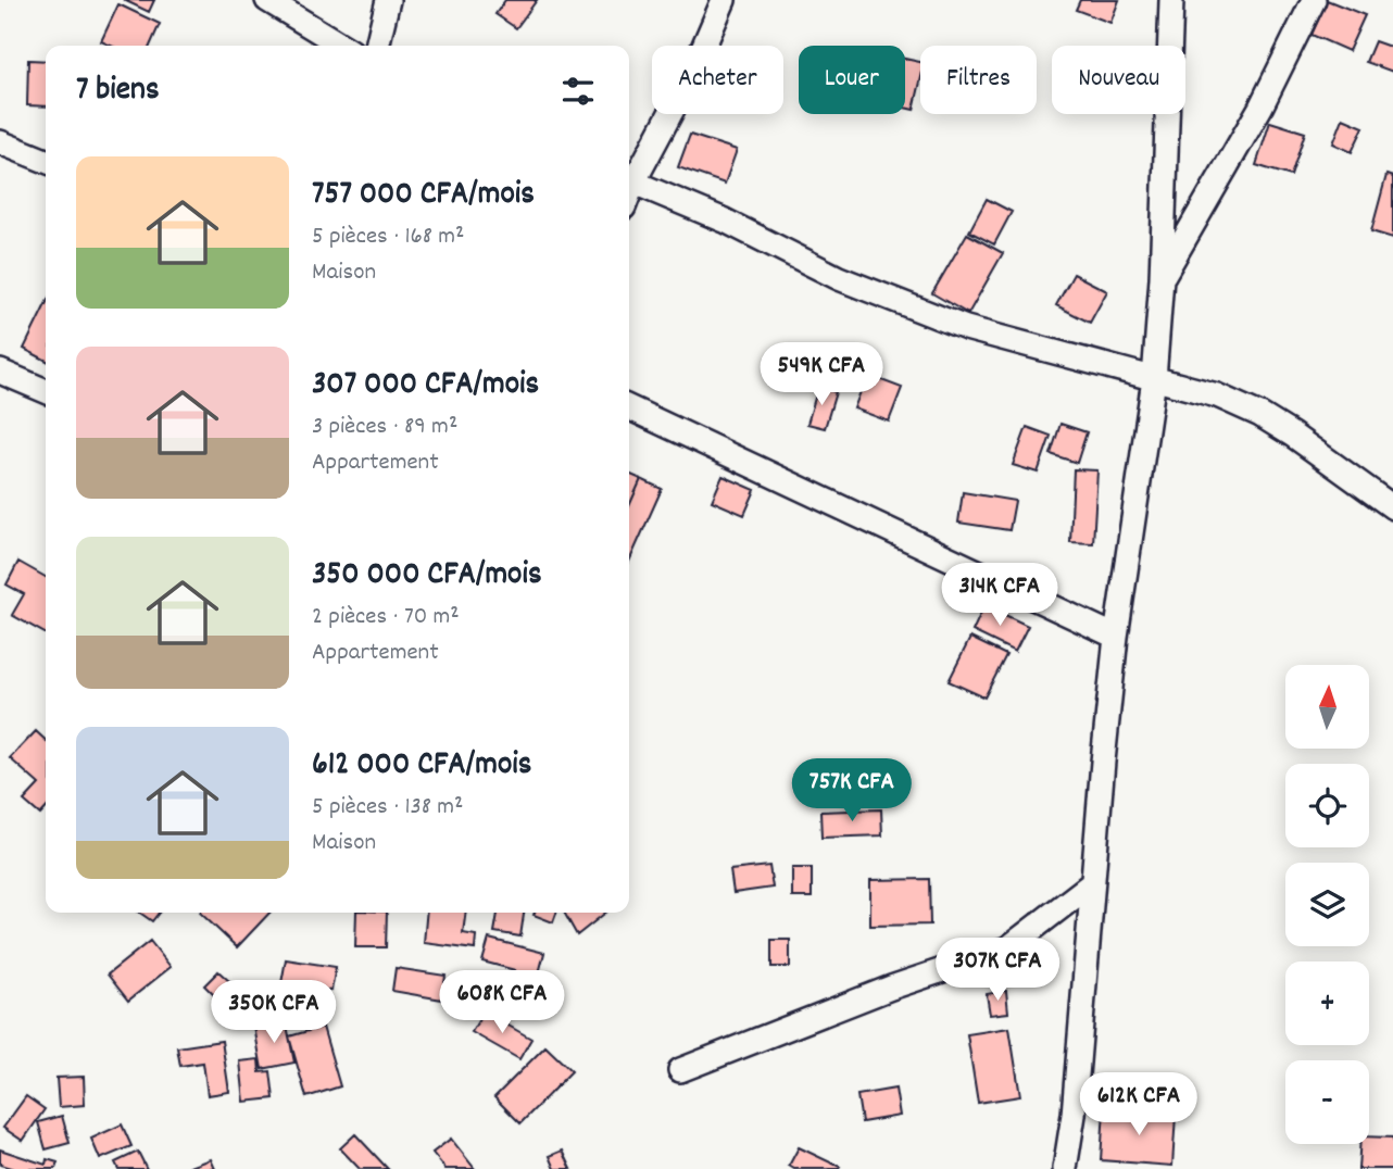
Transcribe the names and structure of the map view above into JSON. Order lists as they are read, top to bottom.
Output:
{
  "north": "top",
  "page": {
    "chip": [
      "Acheter",
      "Louer",
      "Filtres",
      "Nouveau"
    ],
    "heading": "7 biens",
    "list": [
      {
        "name": "757 000 CFA/mois",
        "note": "5 pièces · 168 m² · Maison"
      },
      {
        "name": "307 000 CFA/mois",
        "note": "3 pièces · 89 m² · Appartement"
      },
      {
        "name": "350 000 CFA/mois",
        "note": "2 pièces · 70 m² · Appartement"
      },
      {
        "name": "612 000 CFA/mois",
        "note": "5 pièces · 138 m² · Maison"
      }
    ],
    "price": [
      "549K CFA",
      "314K CFA",
      "757K CFA",
      "307K CFA",
      "608K CFA",
      "350K CFA",
      "612K CFA"
    ],
    "map_buttons": ["+", "−"]
  }
}
